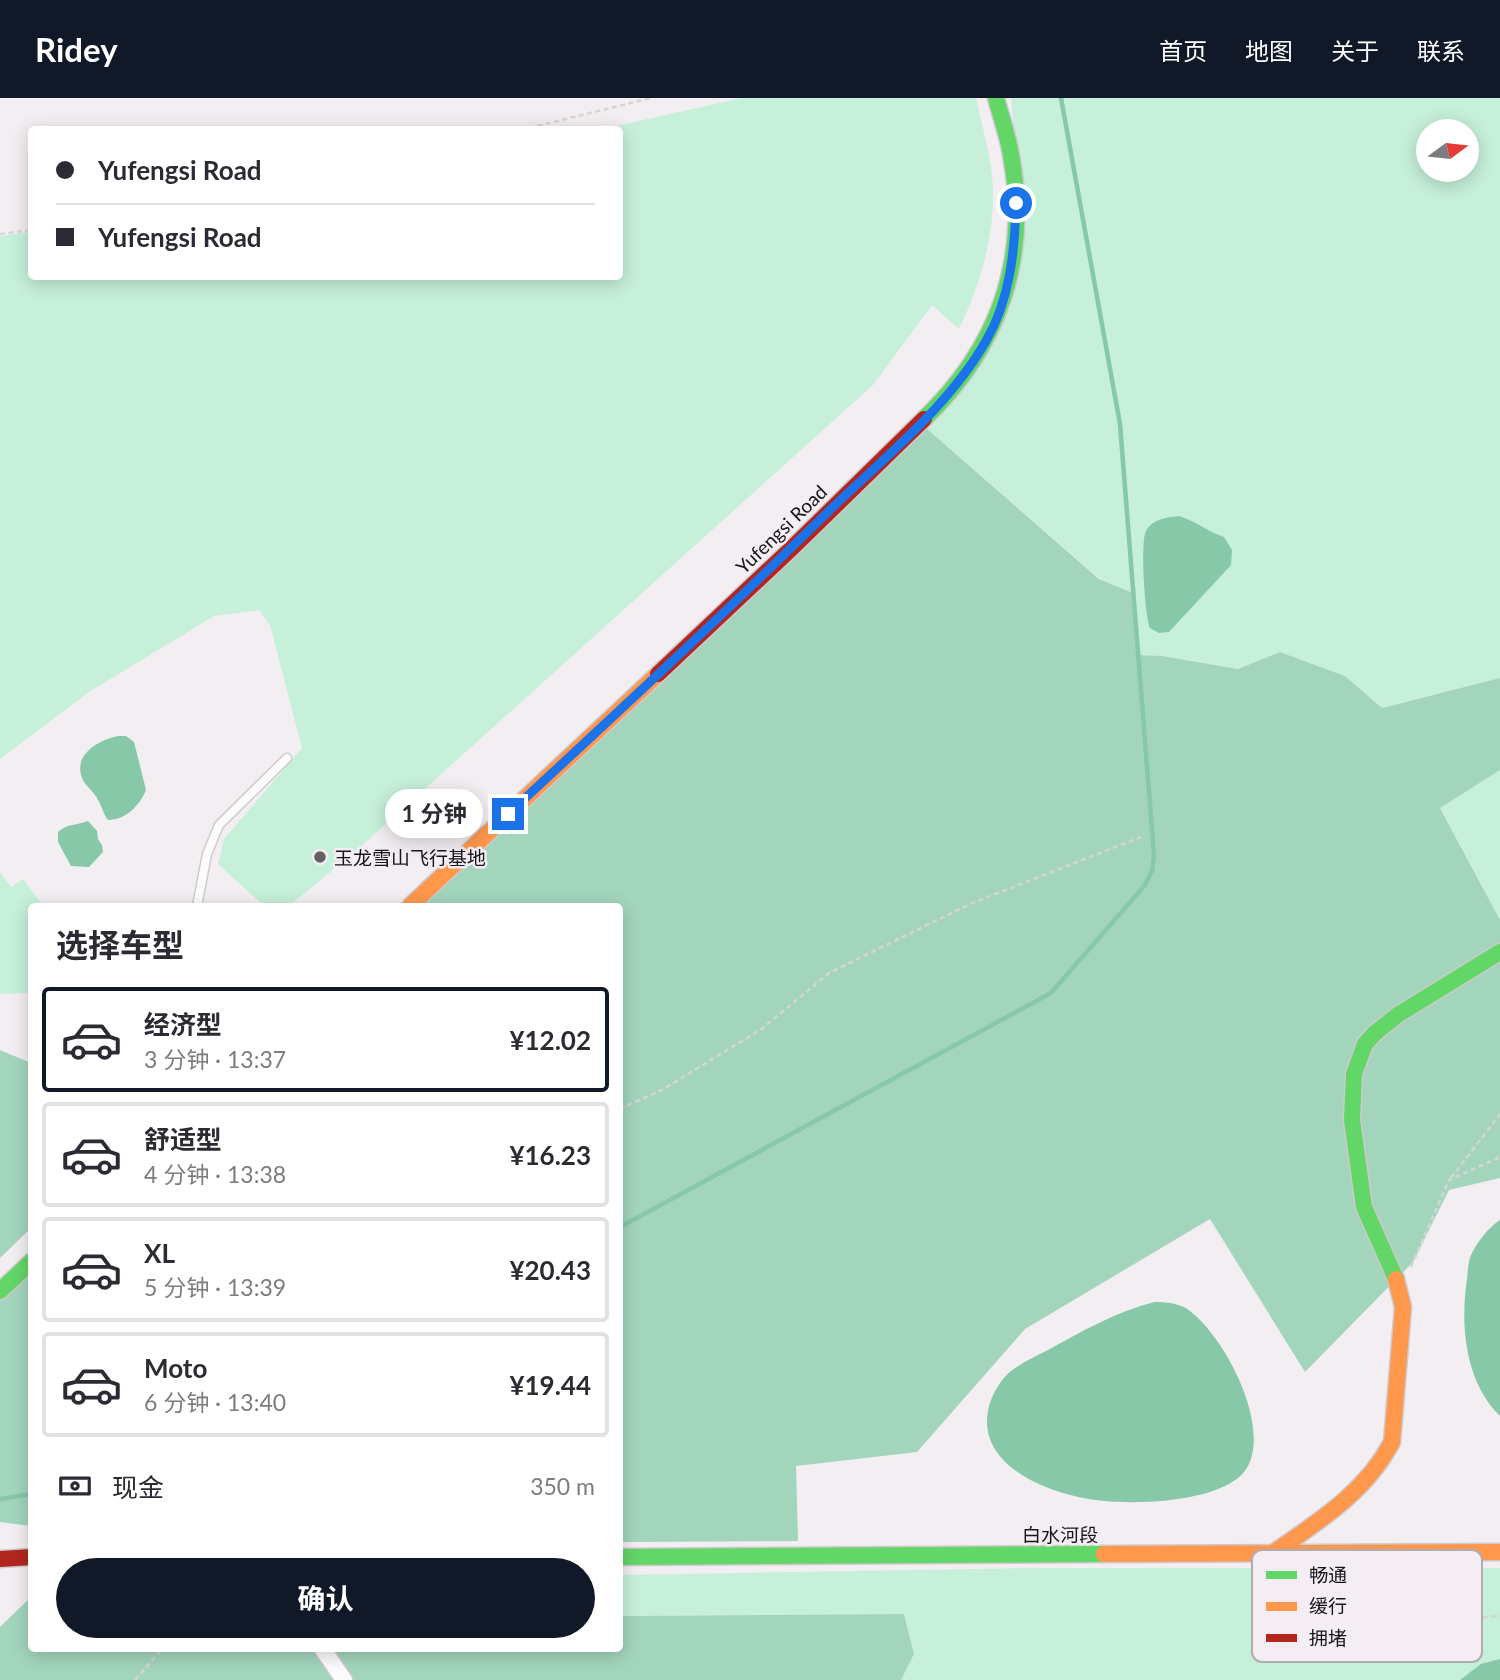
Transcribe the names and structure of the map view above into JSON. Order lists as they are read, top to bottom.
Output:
{
  "streets": {
    "main road": ["Yufengsi Road", "白水河段"]
  },
  "places": ["玉龙雪山飞行基地"],
  "legend": ["畅通", "缓行", "拥堵"],
  "north": "right",
  "page": {
    "header": "Ridey",
    "nav": [
      "首页",
      "地图",
      "关于",
      "联系"
    ],
    "banner": ["Yufengsi Road", "Yufengsi Road"],
    "bubble": "1 分钟",
    "heading": "选择车型",
    "list": [
      {
        "name": "经济型",
        "note": "3 分钟 · 13:37",
        "value": "¥12.02"
      },
      {
        "name": "舒适型",
        "note": "4 分钟 · 13:38",
        "value": "¥16.23"
      },
      {
        "name": "XL",
        "note": "5 分钟 · 13:39",
        "value": "¥20.43"
      },
      {
        "name": "Moto",
        "note": "6 分钟 · 13:40",
        "value": "¥19.44"
      }
    ],
    "pay": ["现金", "350 m"],
    "buttons": "确认"
  }
}
